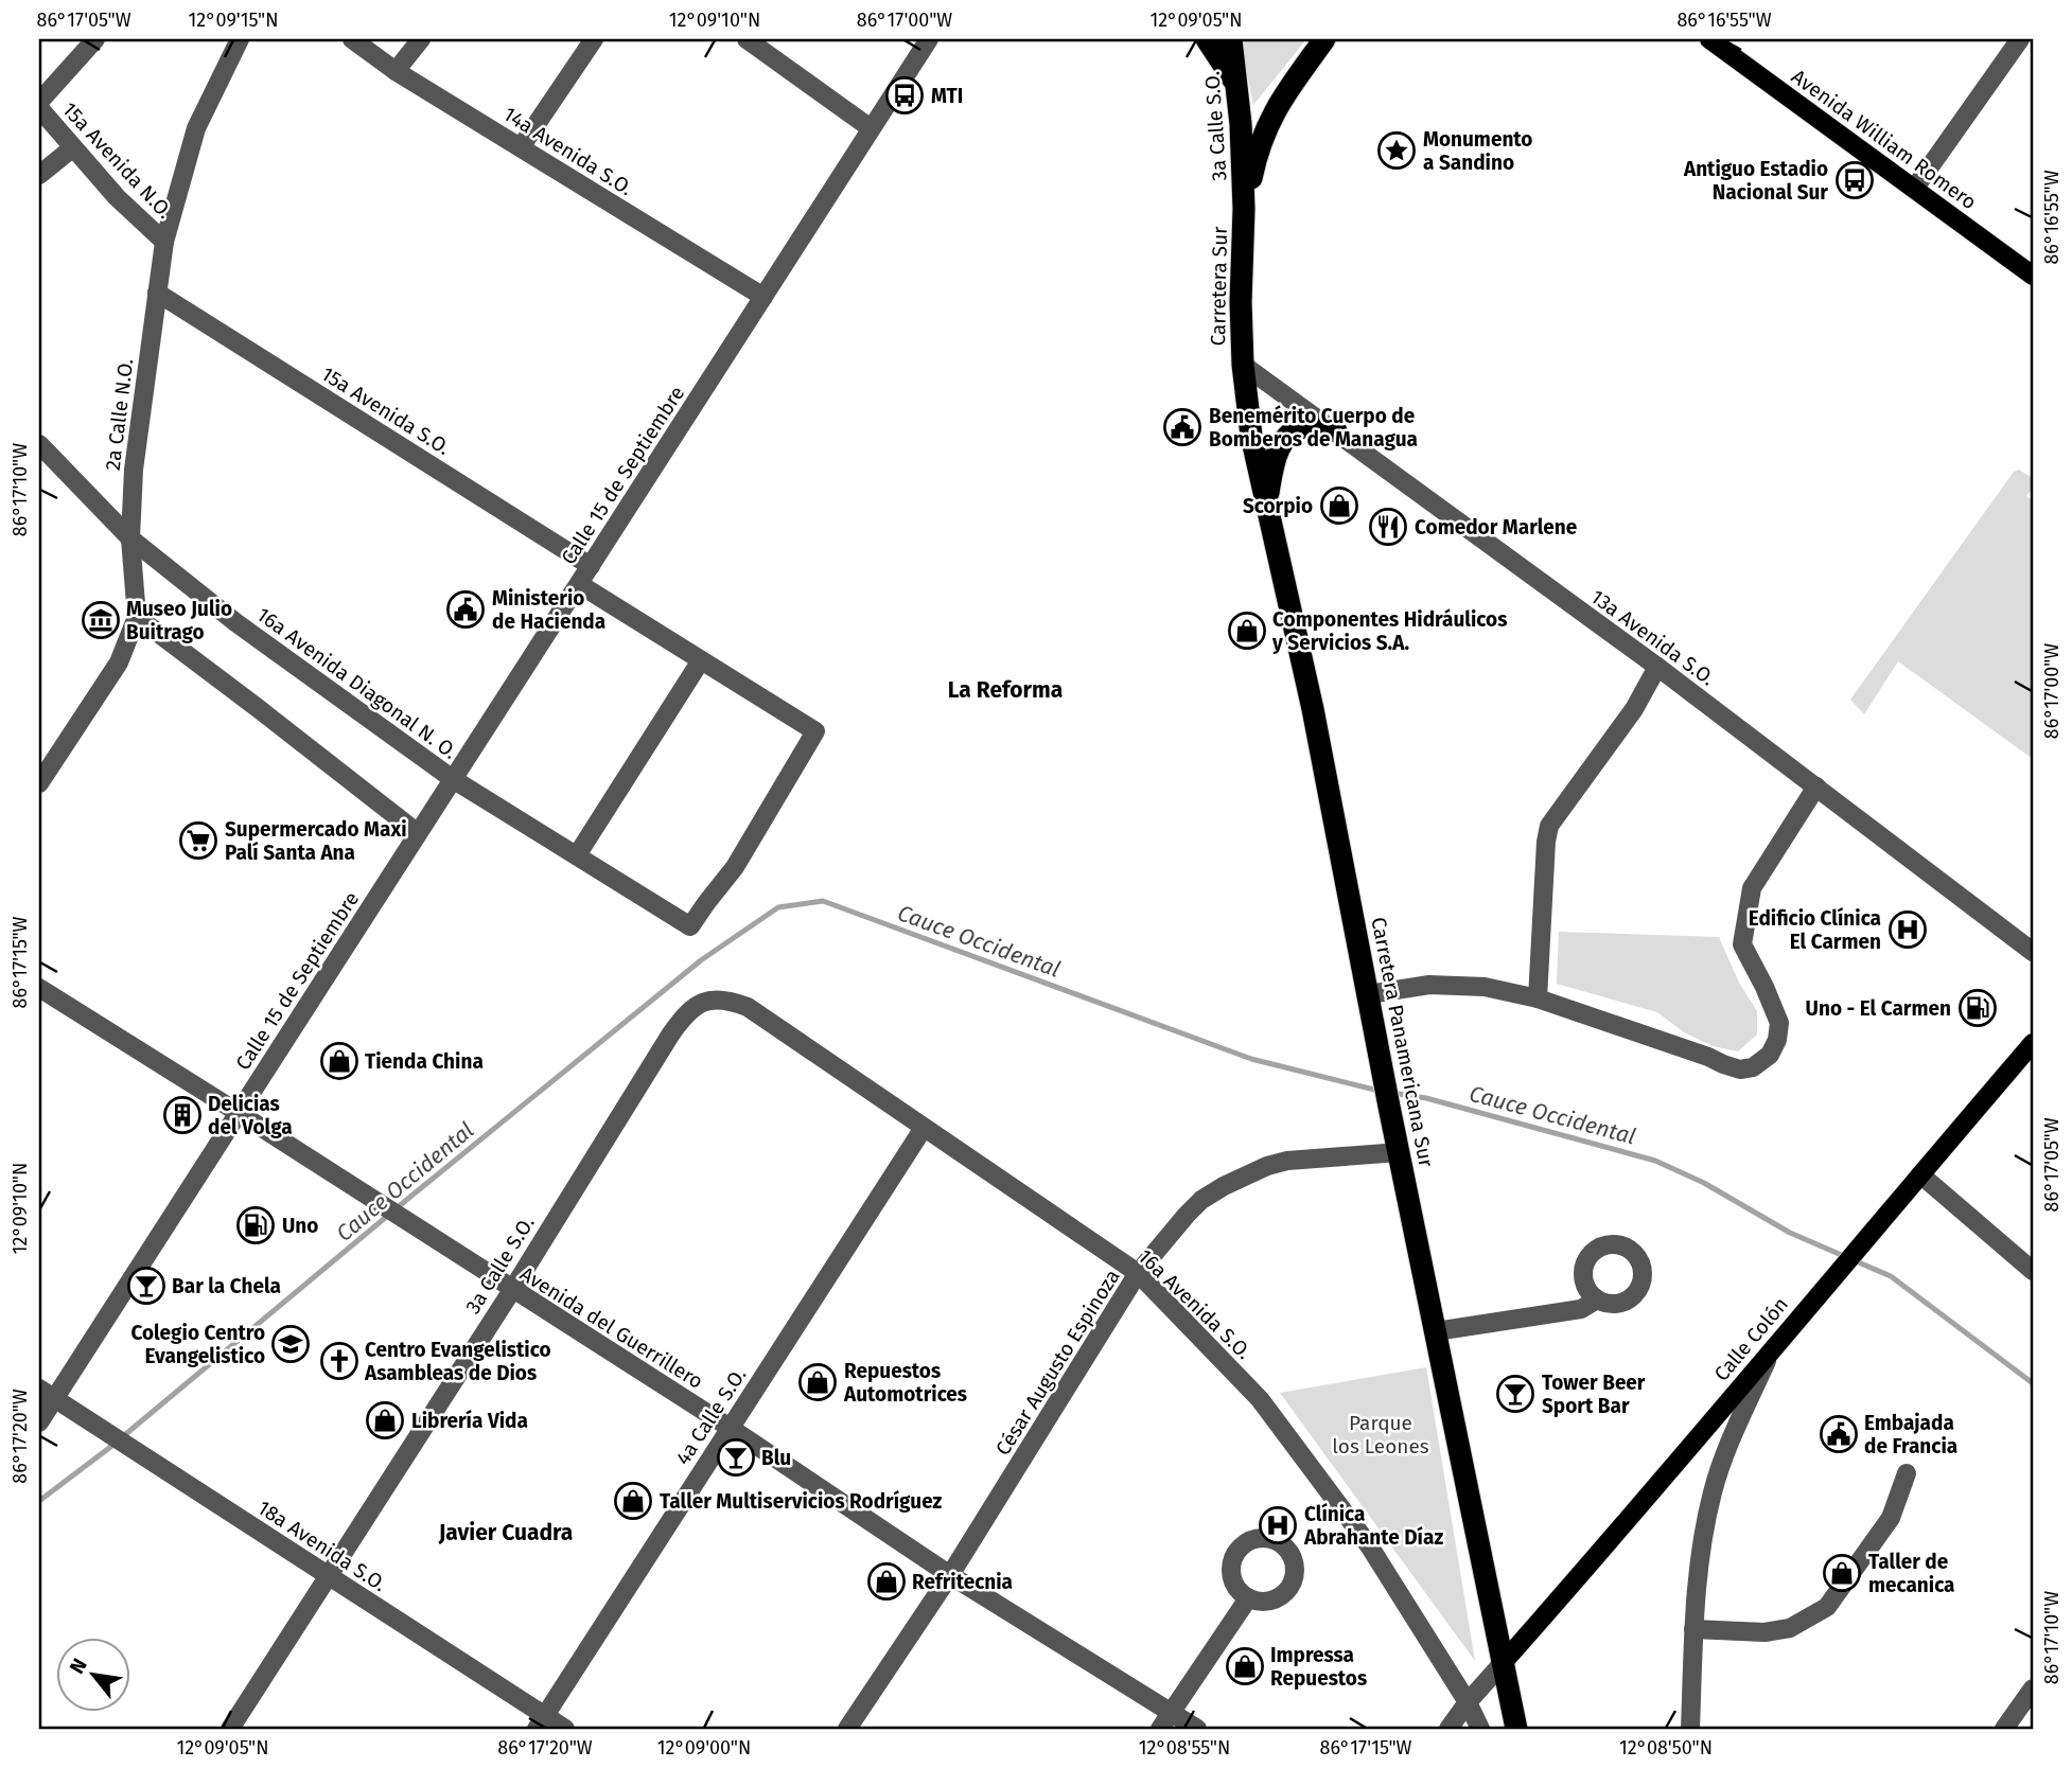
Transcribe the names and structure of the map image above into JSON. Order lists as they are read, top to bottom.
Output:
{
  "streets": {
    "highway": ["3a Calle S.O.", "Carretera Sur", "Carretera Panamericana Sur"],
    "main road": ["Avenida William Romero", "Calle Colón"],
    "street": [
      "14a Avenida S.O.",
      "15a Avenida N.O.",
      "15a Avenida S.O.",
      "2a Calle N.O.",
      "Calle 15 de Septiembre",
      "13a Avenida S.O.",
      "16a Avenida Diagonal N. O.",
      "16a Avenida S.O.",
      "Avenida del Guerrillero",
      "César Augusto Espinoza",
      "4a Calle S.O.",
      "18a Avenida S.O."
    ]
  },
  "crossings": [
    ["3a Calle S.O.", "Carretera Sur"],
    ["3a Calle S.O.", "16a Avenida S.O."],
    ["3a Calle S.O.", "Avenida del Guerrillero"],
    ["3a Calle S.O.", "18a Avenida S.O."],
    ["14a Avenida S.O.", "Calle 15 de Septiembre"],
    ["15a Avenida N.O.", "2a Calle N.O."],
    ["Carretera Sur", "13a Avenida S.O."],
    ["Carretera Sur", "Carretera Panamericana Sur"],
    ["15a Avenida S.O.", "2a Calle N.O."],
    ["15a Avenida S.O.", "Calle 15 de Septiembre"],
    ["2a Calle N.O.", "16a Avenida Diagonal N. O."],
    ["Calle 15 de Septiembre", "16a Avenida Diagonal N. O."],
    ["Calle 15 de Septiembre", "Avenida del Guerrillero"],
    ["Calle 15 de Septiembre", "18a Avenida S.O."],
    ["13a Avenida S.O.", "Carretera Panamericana Sur"],
    ["Carretera Panamericana Sur", "Calle Colón"],
    ["Carretera Panamericana Sur", "César Augusto Espinoza"],
    ["16a Avenida S.O.", "César Augusto Espinoza"],
    ["16a Avenida S.O.", "4a Calle S.O."],
    ["Avenida del Guerrillero", "César Augusto Espinoza"],
    ["Avenida del Guerrillero", "4a Calle S.O."],
    ["4a Calle S.O.", "18a Avenida S.O."]
  ],
  "districts": ["La Reforma", "Javier Cuadra"],
  "water": ["Cauce Occidental"],
  "parks": ["Parque los Leones"],
  "places": {
    "bus stop": ["MTI", "Antiguo Estadio Nacional Sur"],
    "place": ["Monumento a Sandino"],
    "public building": ["Benemérito Cuerpo de Bomberos de Managua", "Ministerio de Hacienda", "Embajada de Francia"],
    "shop": [
      "Scorpio",
      "Componentes Hidráulicos y Servicios S.A.",
      "Tienda China",
      "Repuestos Automotrices",
      "Librería Vida",
      "Taller Multiservicios Rodríguez",
      "Taller de mecanica",
      "Refritecnia",
      "Impressa Repuestos"
    ],
    "restaurant": ["Comedor Marlene"],
    "museum": ["Museo Julio Buitrago"],
    "supermarket": ["Supermercado Maxi Palí Santa Ana"],
    "hospital": ["Edificio Clínica El Carmen", "Clínica Abrahante Díaz"],
    "fuel station": ["Uno - El Carmen", "Uno"],
    "building": ["Delicias del Volga"],
    "bar": ["Bar la Chela", "Tower Beer Sport Bar", "Blu"],
    "school or university": ["Colegio Centro Evangelistico"],
    "church": ["Centro Evangelistico Asambleas de Dios"]
  },
  "north": "top left",
  "coordinates": [
    "86°17'05\"W",
    "12°09'15\"N",
    "12°09'10\"N",
    "86°17'00\"W",
    "12°09'05\"N",
    "86°16'55\"W",
    "86°17'10\"W",
    "86°17'15\"W",
    "86°17'20\"W",
    "12°09'00\"N",
    "12°08'55\"N",
    "12°08'50\"N"
  ]
}
